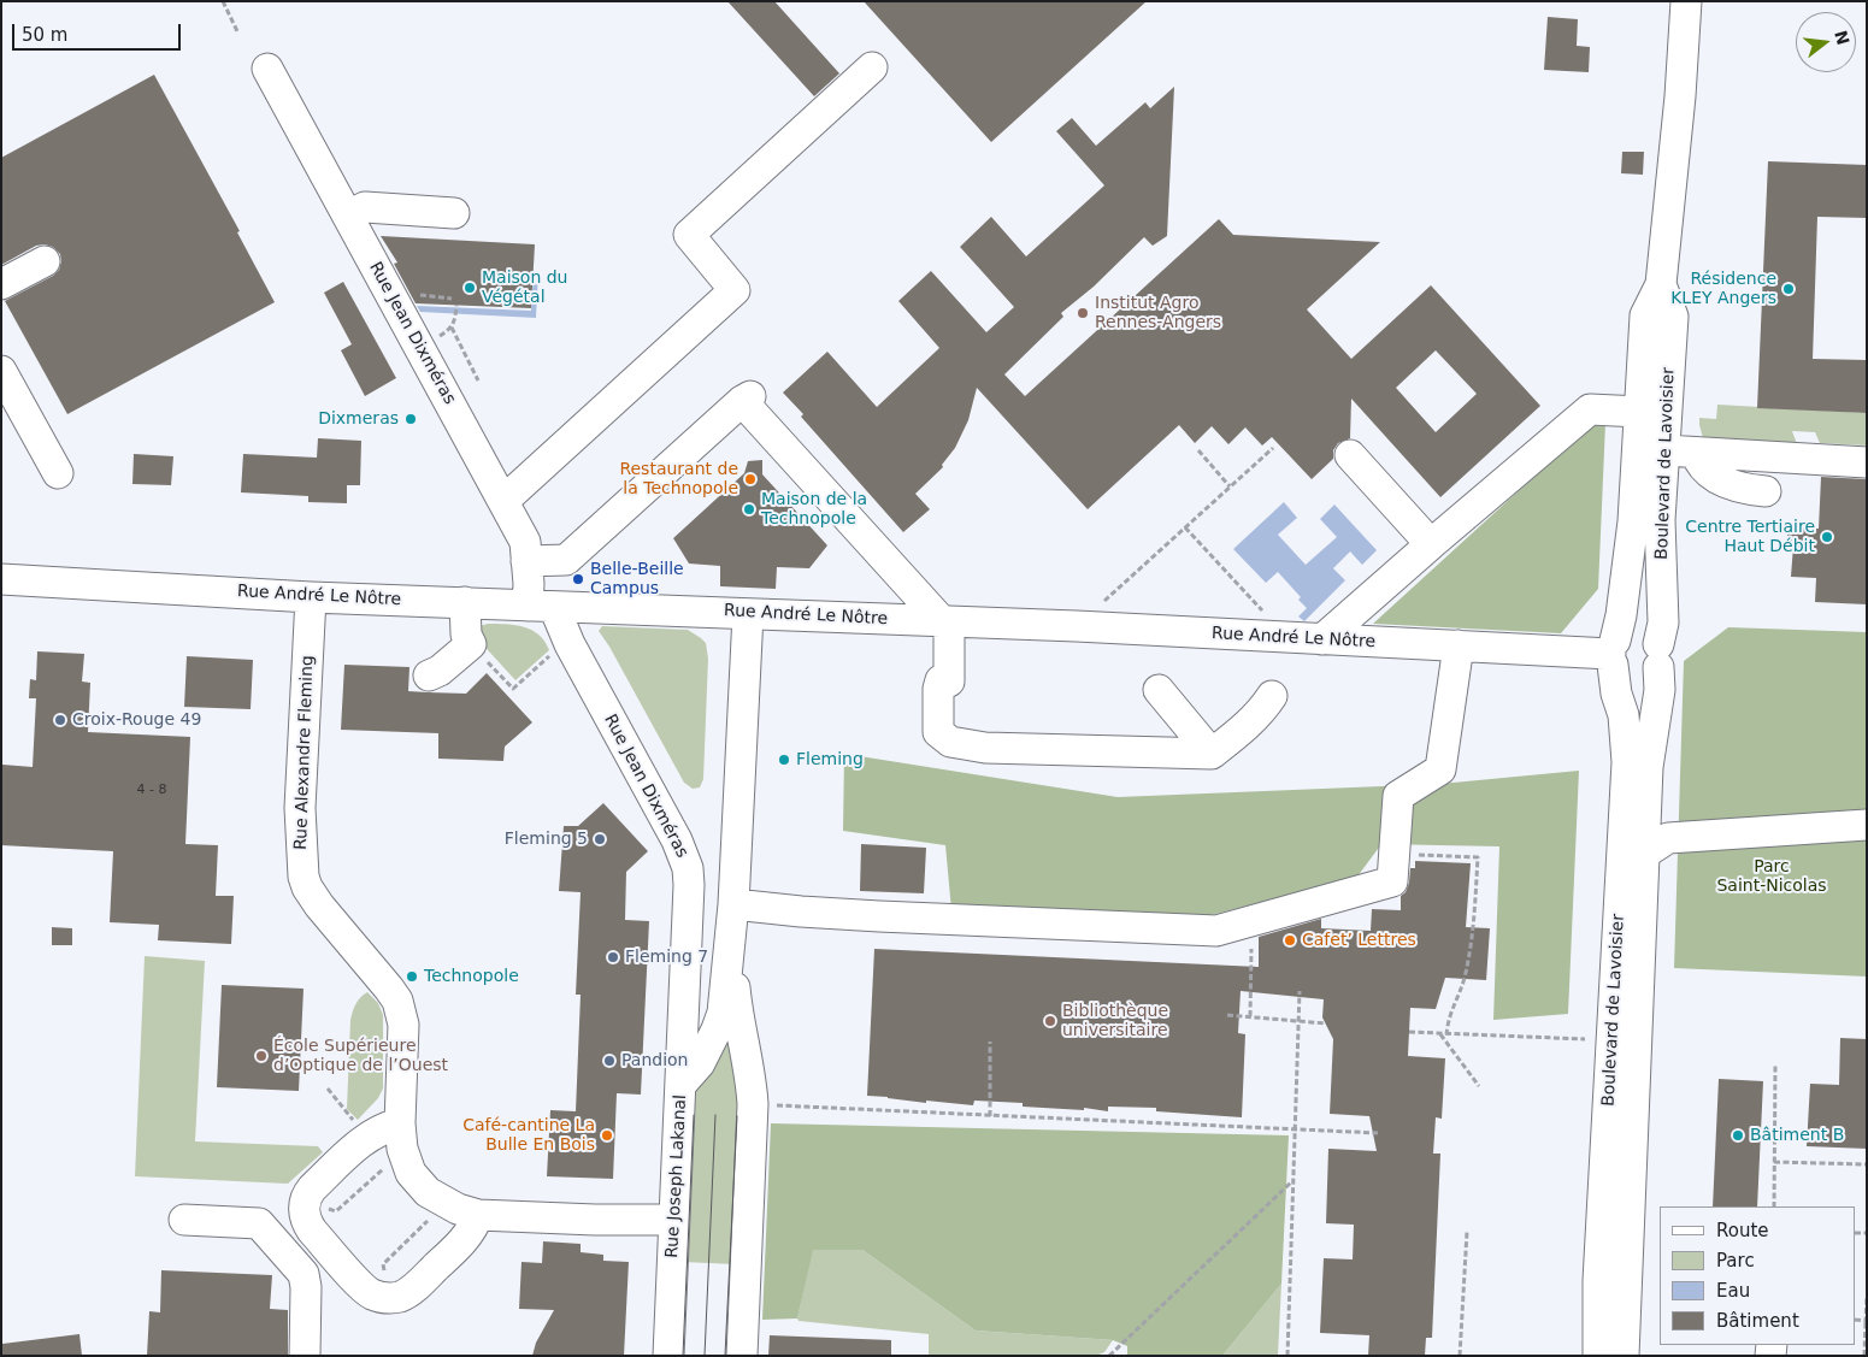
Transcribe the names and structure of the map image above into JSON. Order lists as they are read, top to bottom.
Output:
{
  "streets": {
    "street": [
      "Rue Jean Dixméras",
      "Boulevard de Lavoisier",
      "Rue André Le Nôtre",
      "Rue Alexandre Fleming",
      "Rue Joseph Lakanal"
    ]
  },
  "crossings": [
    ["Rue Jean Dixméras", "Rue André Le Nôtre"],
    ["Rue Jean Dixméras", "Rue Joseph Lakanal"],
    ["Boulevard de Lavoisier", "Rue André Le Nôtre"],
    ["Rue André Le Nôtre", "Rue Alexandre Fleming"],
    ["Rue André Le Nôtre", "Rue Joseph Lakanal"],
    ["Rue Alexandre Fleming", "Rue Joseph Lakanal"]
  ],
  "parks": ["Parc Saint-Nicolas"],
  "places": [
    "Maison du Végétal",
    "Résidence KLEY Angers",
    "Institut Agro Rennes-Angers",
    "Dixmeras",
    "Restaurant de la Technopole",
    "Maison de la Technopole",
    "Centre Tertiaire Haut Débit",
    "Belle-Beille Campus",
    "Croix-Rouge 49",
    "Fleming",
    "Fleming 5",
    "Cafet’ Lettres",
    "Fleming 7",
    "Technopole",
    "Bibliothèque universitaire",
    "École Supérieure d’Optique de l’Ouest",
    "Pandion",
    "Café-cantine La Bulle En Bois",
    "Bâtiment B"
  ],
  "house_numbers": ["4 - 8"],
  "legend": [
    "Route",
    "Parc",
    "Eau",
    "Bâtiment"
  ],
  "scale_bar": "50 m",
  "north": "right"
}
